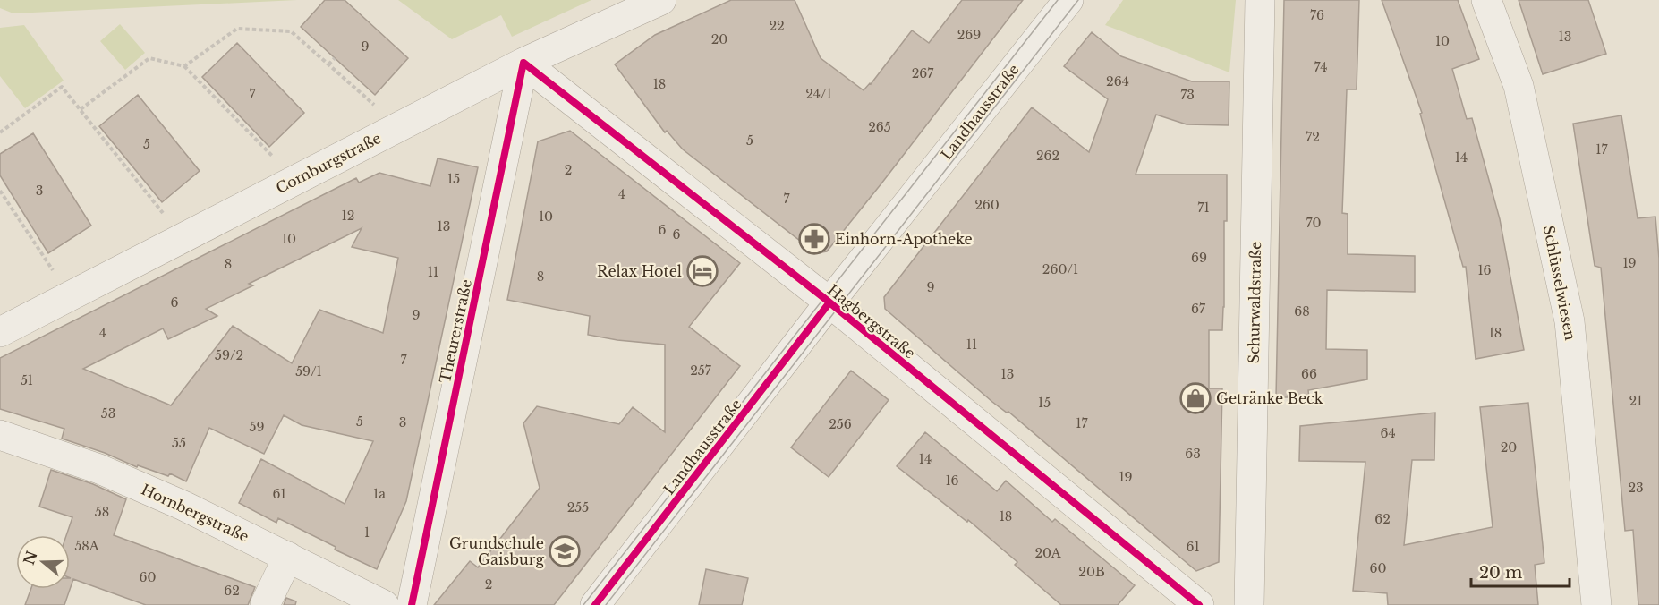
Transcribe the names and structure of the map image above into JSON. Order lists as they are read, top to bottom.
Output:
{
  "streets": {
    "street": [
      "Landhausstraße",
      "Comburgstraße",
      "Schlüsselwiesen",
      "Schurwaldstraße",
      "Hagbergstraße",
      "Theurerstraße",
      "Hornbergstraße"
    ]
  },
  "crossings": [
    ["Landhausstraße", "Hagbergstraße"],
    ["Comburgstraße", "Hagbergstraße"],
    ["Comburgstraße", "Theurerstraße"],
    ["Hagbergstraße", "Theurerstraße"]
  ],
  "places": {
    "pharmacy": ["Einhorn-Apotheke"],
    "hotel": ["Relax Hotel"],
    "shop": ["Getränke Beck"],
    "school or university": ["Grundschule Gaisburg"]
  },
  "house_numbers": [
    "76",
    "22",
    "269",
    "13",
    "20",
    "10",
    "9",
    "74",
    "267",
    "264",
    "18",
    "7",
    "24/1",
    "73",
    "265",
    "72",
    "5",
    "5",
    "17",
    "262",
    "14",
    "2",
    "15",
    "3",
    "4",
    "7",
    "260",
    "71",
    "12",
    "10",
    "70",
    "13",
    "6",
    "6",
    "10",
    "69",
    "19",
    "8",
    "260/1",
    "16",
    "11",
    "8",
    "9",
    "6",
    "67",
    "68",
    "9",
    "4",
    "18",
    "11",
    "59/2",
    "7",
    "257",
    "59/1",
    "13",
    "66",
    "51",
    "21",
    "15",
    "53",
    "5",
    "3",
    "17",
    "256",
    "59",
    "64",
    "55",
    "20",
    "63",
    "14",
    "19",
    "16",
    "23",
    "61",
    "1a",
    "255",
    "58",
    "18",
    "62",
    "1",
    "58A",
    "61",
    "20A",
    "60",
    "20B",
    "60",
    "2",
    "62"
  ],
  "scale_bar": "20 m",
  "north": "left"
}
